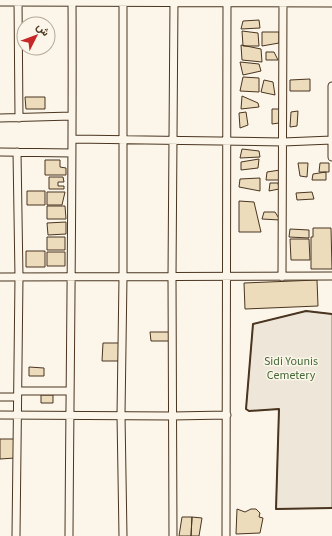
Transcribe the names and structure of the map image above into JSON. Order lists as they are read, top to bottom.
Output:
{
  "parks": ["Sidi Younis Cemetery"],
  "north": "top right"
}
